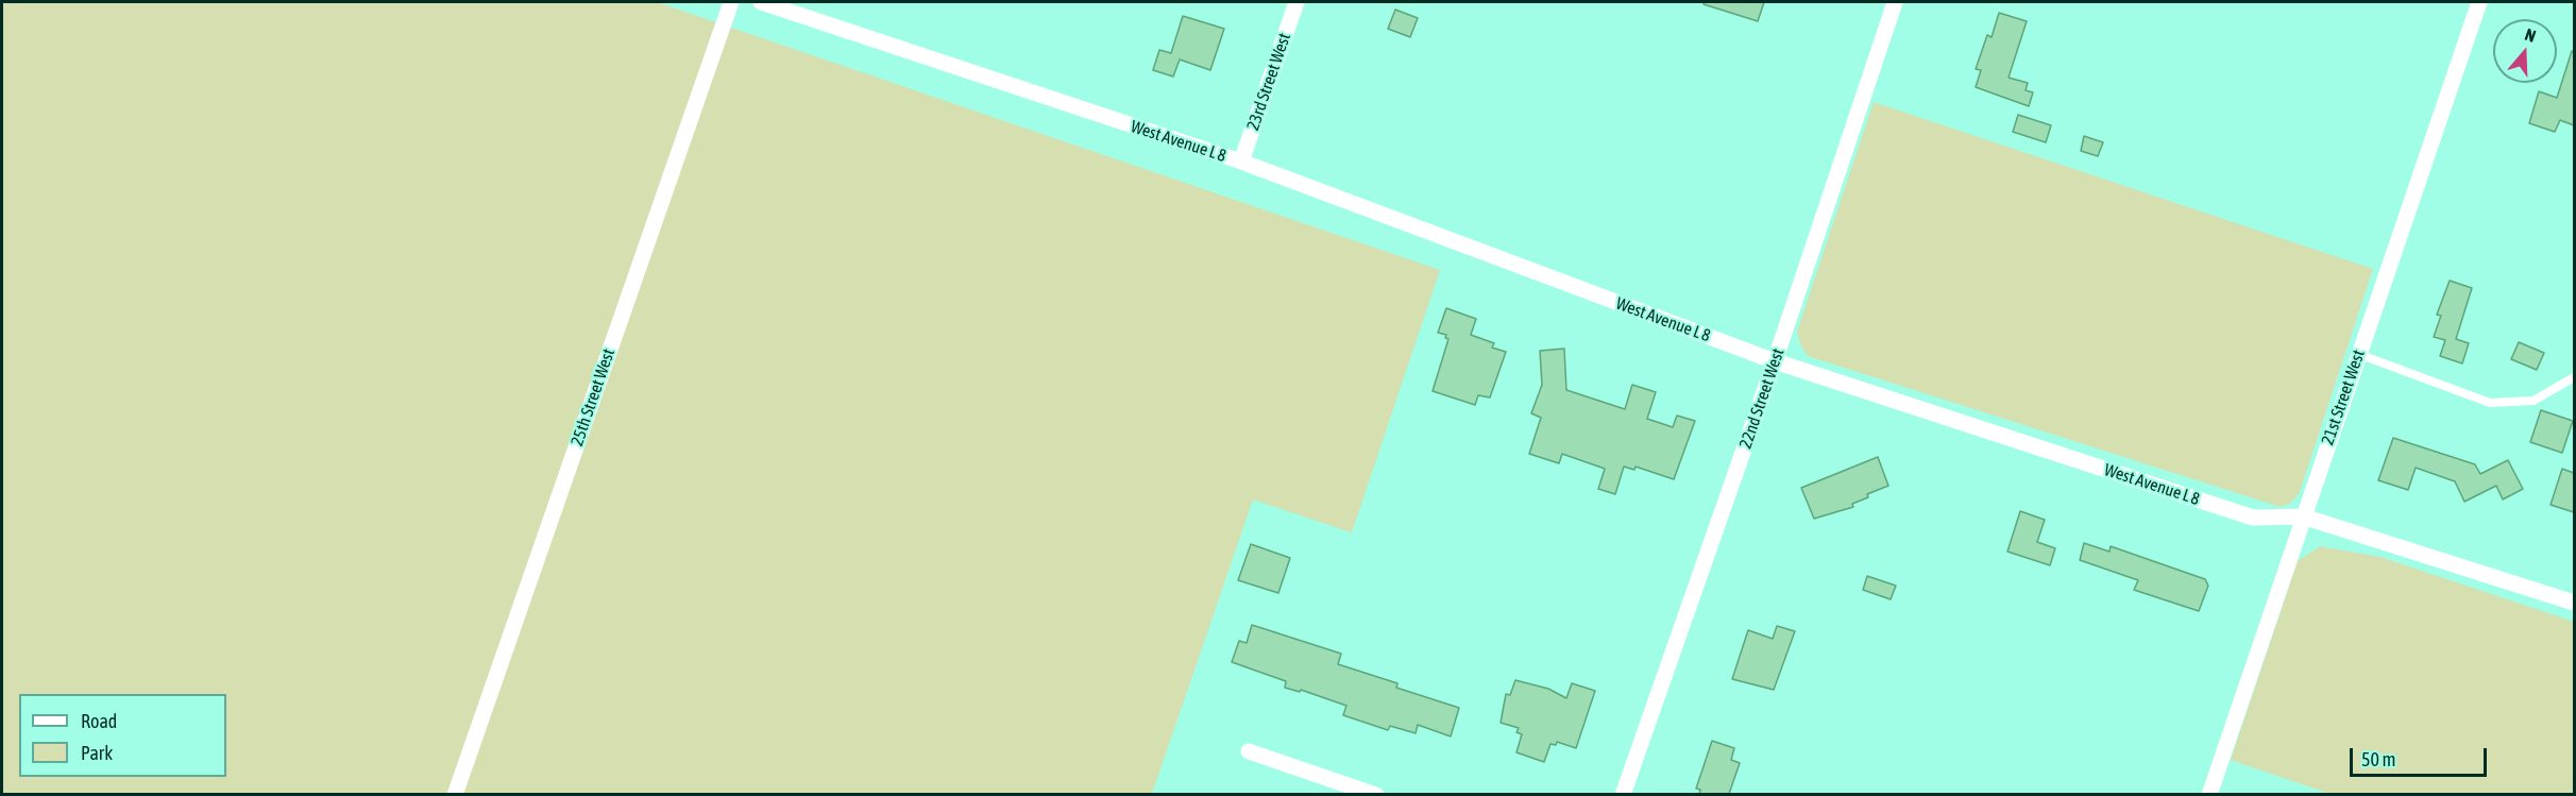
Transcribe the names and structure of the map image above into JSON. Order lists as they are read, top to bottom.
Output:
{
  "streets": {
    "street": [
      "23rd Street West",
      "West Avenue L 8",
      "25th Street West",
      "21st Street West",
      "22nd Street West"
    ]
  },
  "crossings": [
    ["23rd Street West", "West Avenue L 8"],
    ["West Avenue L 8", "21st Street West"],
    ["West Avenue L 8", "22nd Street West"]
  ],
  "legend": ["Road", "Park"],
  "scale_bar": "50 m",
  "north": "top"
}
